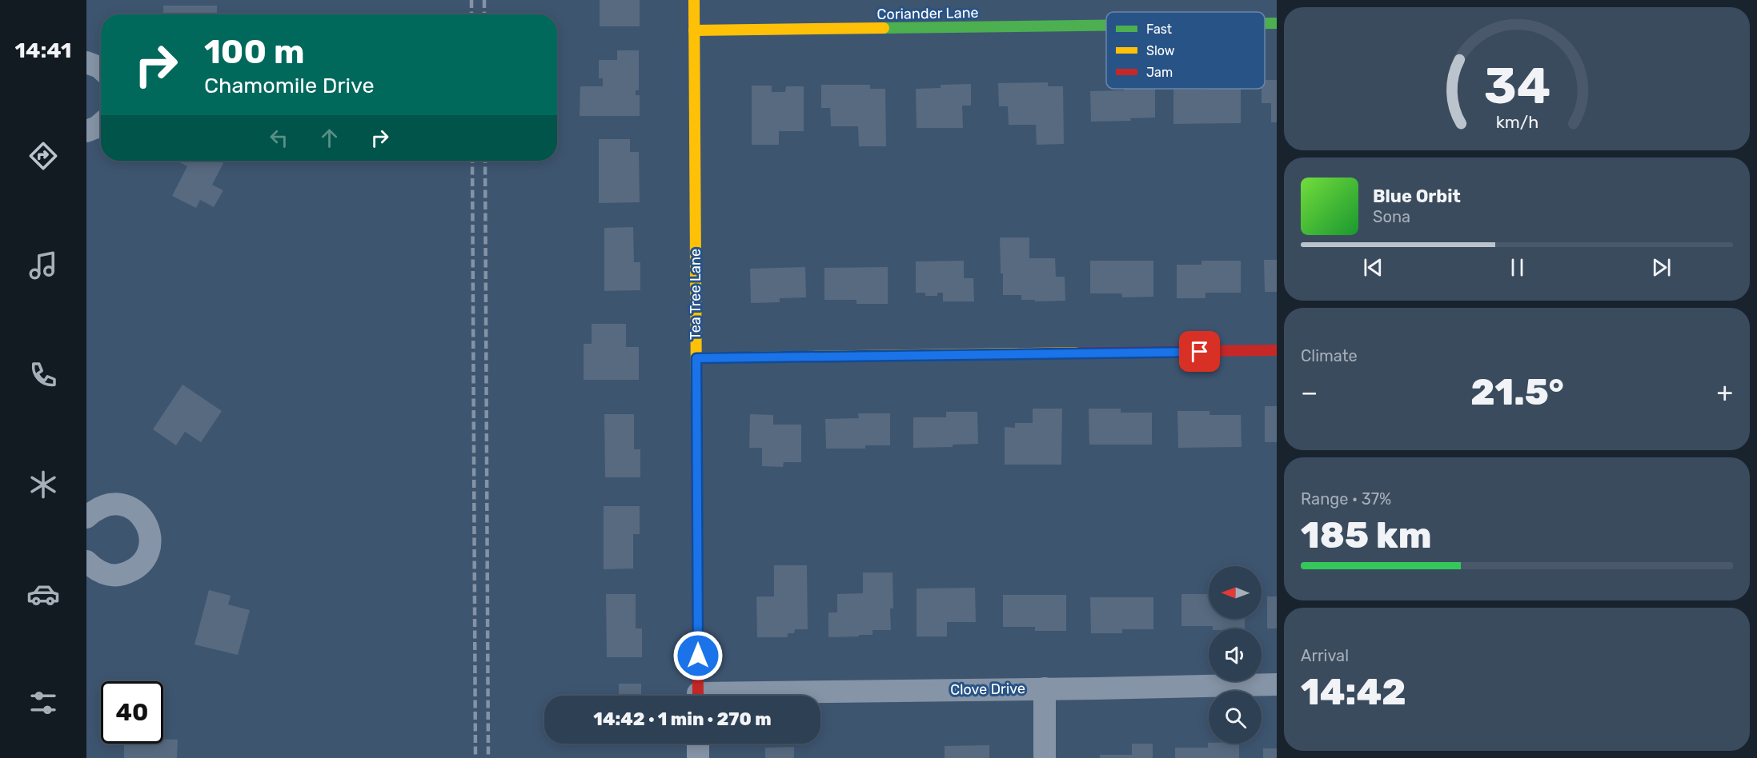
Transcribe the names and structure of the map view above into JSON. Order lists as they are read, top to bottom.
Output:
{
  "streets": {
    "street": ["Coriander Lane", "Tea Tree Lane", "Clove Drive"]
  },
  "crossings": [
    ["Coriander Lane", "Tea Tree Lane"]
  ],
  "legend": ["Fast", "Slow", "Jam"],
  "north": "left",
  "page": {
    "tabs": "14:41",
    "turn": ["100 m", "Chamomile Drive"],
    "song": ["Blue Orbit", "Sona"],
    "tile": [
      "Climate",
      ["Range · 37%", "185 km"],
      ["Arrival", "14:42"]
    ],
    "heat": ["−", "21.5°", "+"],
    "limit": "40",
    "trip": "14:42 · 1 min · 270 m",
    "gauge": ["34", "km/h"]
  }
}
